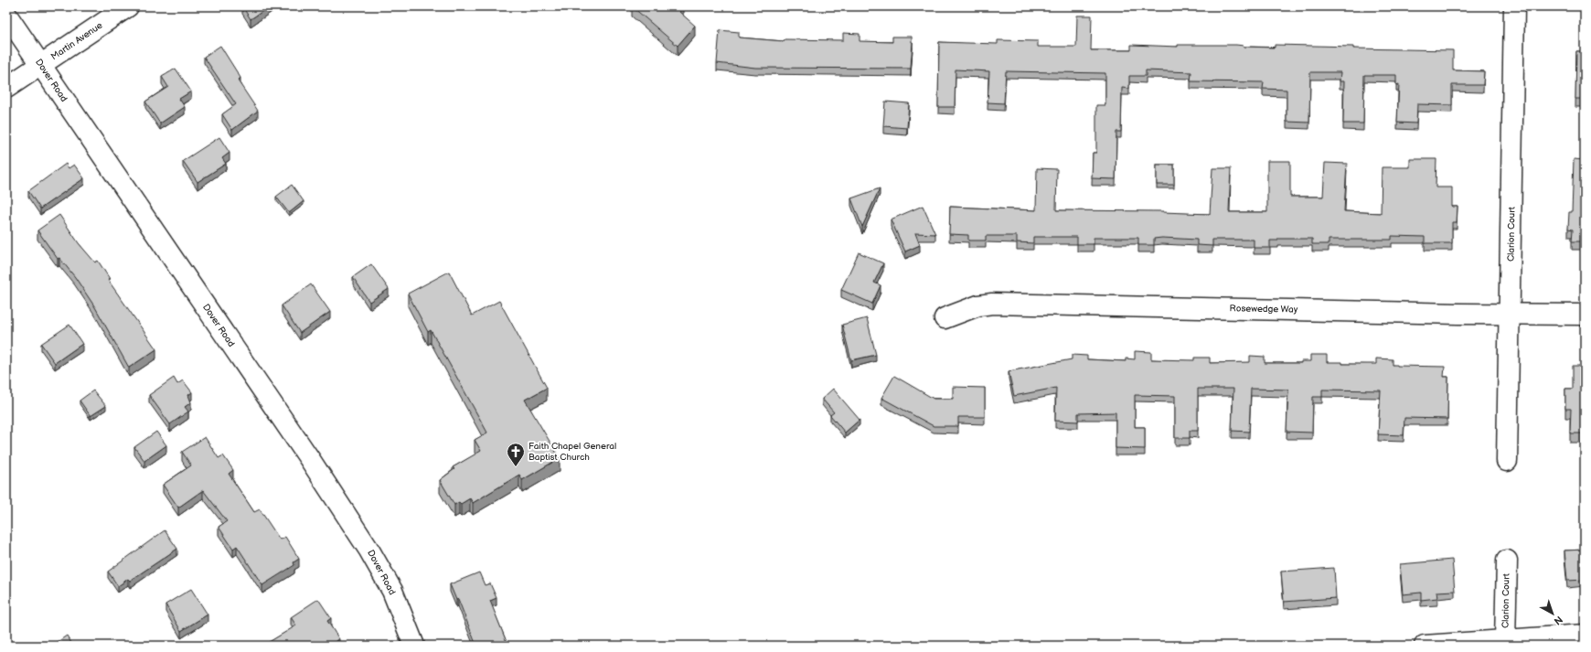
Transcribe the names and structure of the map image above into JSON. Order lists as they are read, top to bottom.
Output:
{
  "streets": {
    "street": [
      "Martin Avenue",
      "Dover Road",
      "Clarion Court",
      "Rosewedge Way"
    ]
  },
  "crossings": [
    ["Martin Avenue", "Dover Road"],
    ["Clarion Court", "Rosewedge Way"]
  ],
  "places": {
    "church": ["Faith Chapel General Baptist Church"]
  },
  "north": "bottom right"
}
